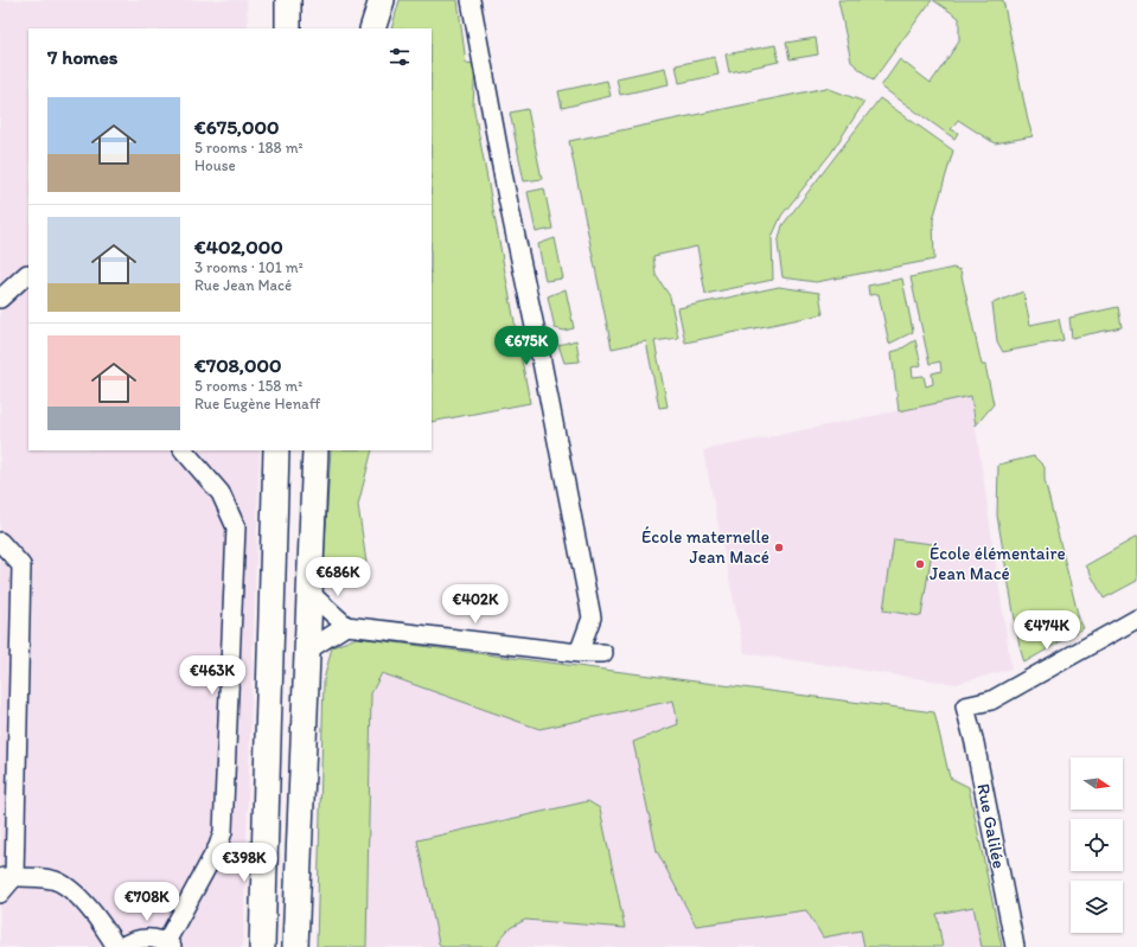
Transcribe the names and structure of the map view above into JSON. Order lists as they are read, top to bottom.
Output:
{
  "streets": {
    "street": ["Rue Galilée"]
  },
  "places": ["École maternelle Jean Macé", "École élémentaire Jean Macé"],
  "north": "right",
  "page": {
    "heading": "7 homes",
    "list": [
      {
        "name": "€675,000",
        "note": "5 rooms · 188 m² · House"
      },
      {
        "name": "€402,000",
        "note": "3 rooms · 101 m² · Rue Jean Macé"
      },
      {
        "name": "€708,000",
        "note": "5 rooms · 158 m² · Rue Eugène Henaff"
      }
    ],
    "price": [
      "€675K",
      "€686K",
      "€402K",
      "€474K",
      "€463K",
      "€398K",
      "€708K"
    ]
  }
}
